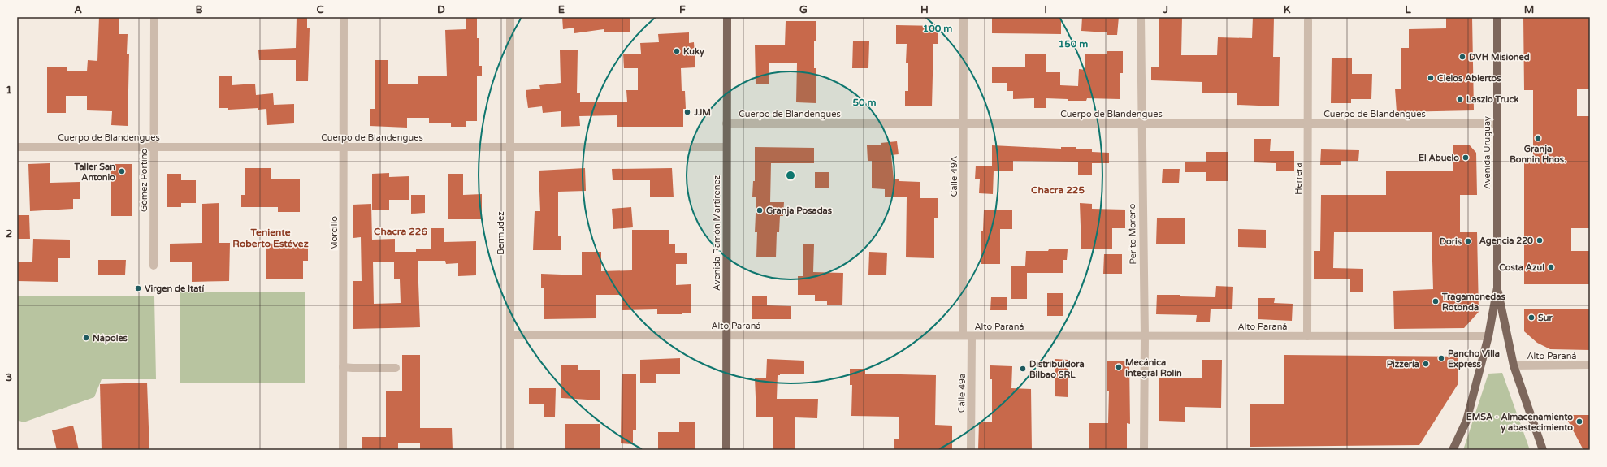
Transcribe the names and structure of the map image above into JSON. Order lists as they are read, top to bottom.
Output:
{
  "streets": {
    "main road": ["Avenida Uruguay", "Avenida Ramón Martirenez"],
    "street": [
      "Cuerpo de Blandengues",
      "Calle 49A",
      "Herrera",
      "Gómez Portiño",
      "Morcillo",
      "Bermudez",
      "Perito Moreno",
      "Alto Paraná",
      "Calle 49a"
    ]
  },
  "crossings": [
    ["Cuerpo de Blandengues", "Avenida Uruguay"],
    ["Cuerpo de Blandengues", "Calle 49A"],
    ["Cuerpo de Blandengues", "Herrera"],
    ["Cuerpo de Blandengues", "Gómez Portiño"],
    ["Cuerpo de Blandengues", "Morcillo"],
    ["Cuerpo de Blandengues", "Bermudez"],
    ["Cuerpo de Blandengues", "Avenida Ramón Martirenez"],
    ["Cuerpo de Blandengues", "Perito Moreno"],
    ["Avenida Uruguay", "Alto Paraná"],
    ["Calle 49A", "Alto Paraná"],
    ["Herrera", "Alto Paraná"],
    ["Bermudez", "Alto Paraná"],
    ["Avenida Ramón Martirenez", "Alto Paraná"],
    ["Perito Moreno", "Alto Paraná"],
    ["Alto Paraná", "Calle 49a"]
  ],
  "districts": ["Chacra 225", "Chacra 226", "Teniente Roberto Estévez"],
  "places": [
    "Kuky",
    "DVH Misioned",
    "Cielos Abiertos",
    "Laszlo Truck",
    "JJM",
    "Granja Bonnin Hnos.",
    "El Abuelo",
    "Taller San Antonio",
    "Granja Posadas",
    "Agencia 220",
    "Doris",
    "Costa Azul",
    "Virgen de Itatí",
    "Tragamonedas Rotonda",
    "Sur",
    "Nápoles",
    "Pancho Villa Express",
    "Pizzería",
    "Mecánica Integral Rolin",
    "Distribuidora Bilbao SRL",
    "EMSA - Almacenamiento y abastecimiento"
  ],
  "grid": {
    "columns": [
      "A",
      "B",
      "C",
      "D",
      "E",
      "F",
      "G",
      "H",
      "I",
      "J",
      "K",
      "L",
      "M"
    ],
    "rows": ["1", "2", "3"]
  },
  "rings": ["100 m", "150 m", "50 m"]
}
